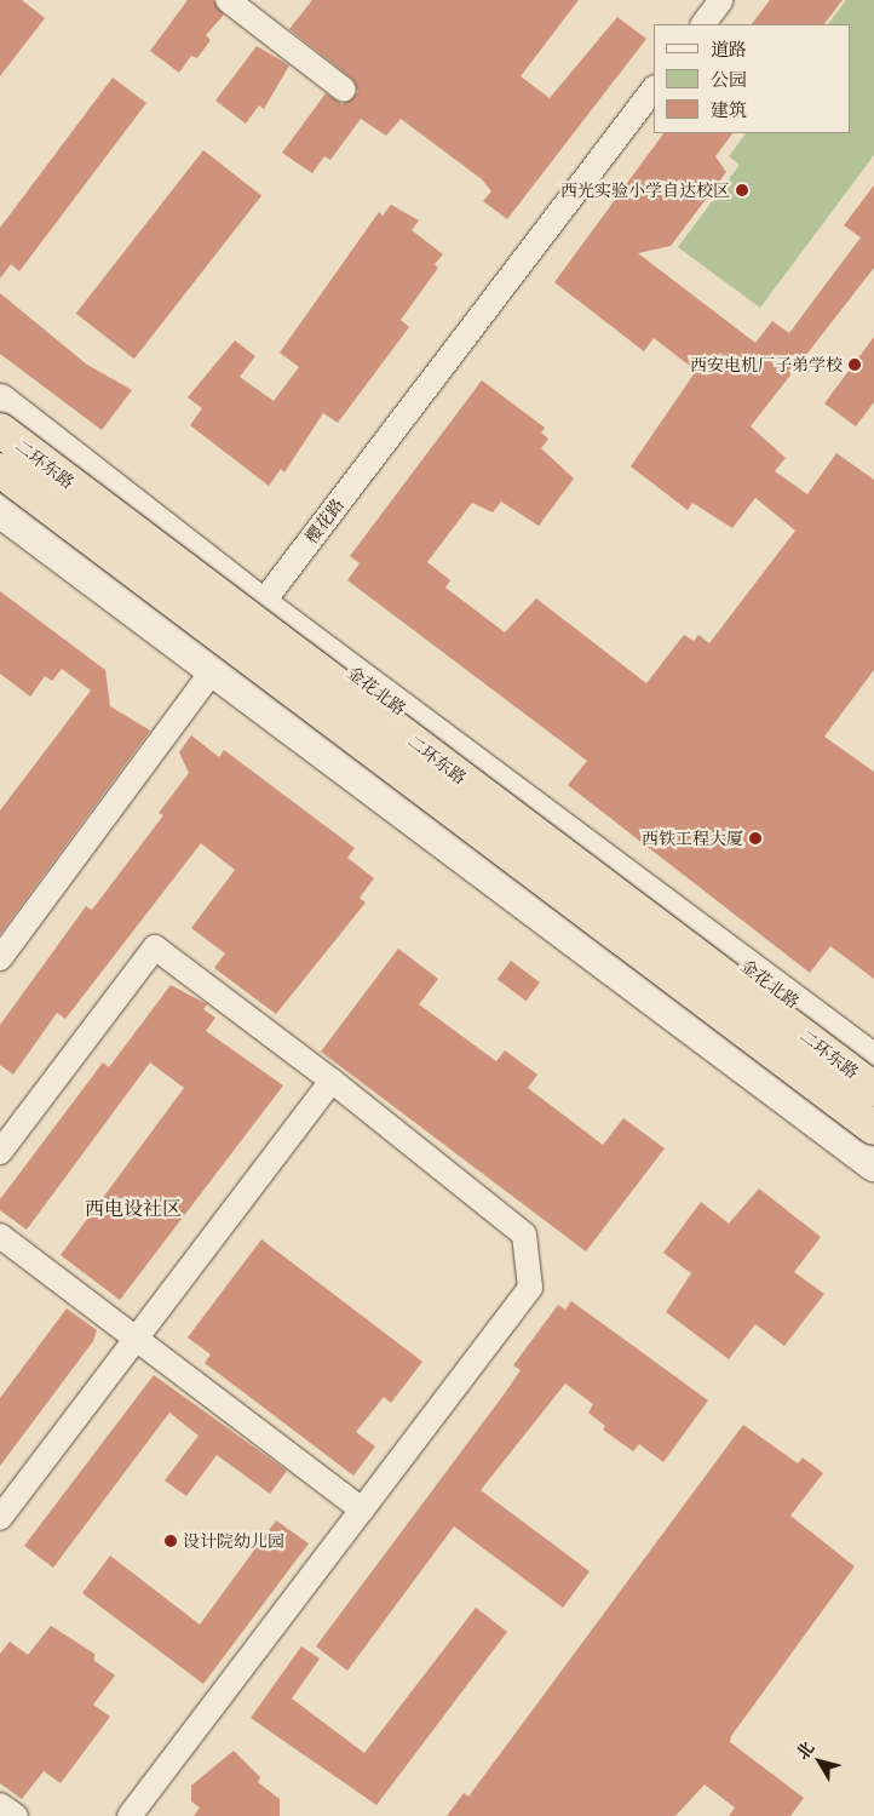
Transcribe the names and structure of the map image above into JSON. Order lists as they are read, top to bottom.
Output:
{
  "streets": {
    "highway": ["二环东路"],
    "main road": ["金花北路"],
    "street": ["樱花路"]
  },
  "crossings": [
    ["樱花路", "金花北路"]
  ],
  "districts": ["西电设社区"],
  "places": [
    "西光实验小学自达校区",
    "西安电机厂子弟学校",
    "西铁工程大厦",
    "设计院幼儿园"
  ],
  "legend": ["道路", "公园", "建筑"],
  "north": "top left"
}
